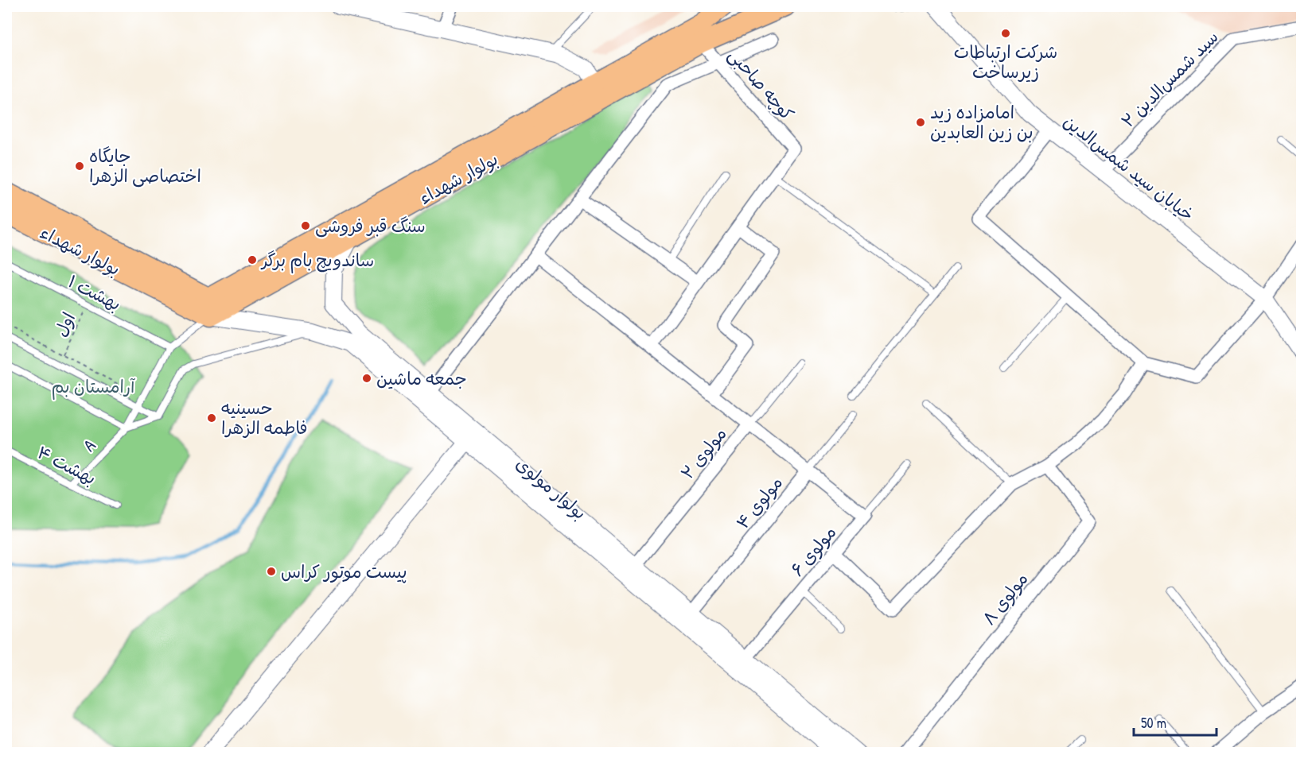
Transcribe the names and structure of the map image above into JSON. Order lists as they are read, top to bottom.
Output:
{
  "streets": {
    "main road": ["بولوار شهداء"],
    "street": [
      "سید شمس‌الدین ۲",
      "کوچه صاحبی",
      "خیابان سید شمس‌الدین",
      "مولوی ۲",
      "بولوار مولوی",
      "مولوی ۴",
      "مولوی ۶",
      "مولوی ۸"
    ],
    "lane": ["بهشت ۱", "A", "بهشت ۴"],
    "path": ["اول"]
  },
  "crossings": [
    ["سید شمس‌الدین ۲", "خیابان سید شمس‌الدین"],
    ["کوچه صاحبی", "بولوار شهداء"],
    ["بولوار شهداء", "بولوار مولوی"],
    ["بهشت ۱", "اول"],
    ["A", "بهشت ۴"],
    ["مولوی ۲", "بولوار مولوی"],
    ["بولوار مولوی", "مولوی ۴"],
    ["بولوار مولوی", "مولوی ۶"]
  ],
  "parks": ["آرامستان بم"],
  "places": [
    "شرکت ارتباطات زیرساخت",
    "امامزاده زید بن زین العابدین",
    "جایگاه اختصاصی الزهرا",
    "سنگ قبر فروشی",
    "ساندویچ بام برگر",
    "جمعه ماشین",
    "حسینیه فاطمه الزهرا",
    "پیست موتور کراس"
  ],
  "scale_bar": "50 m"
}
